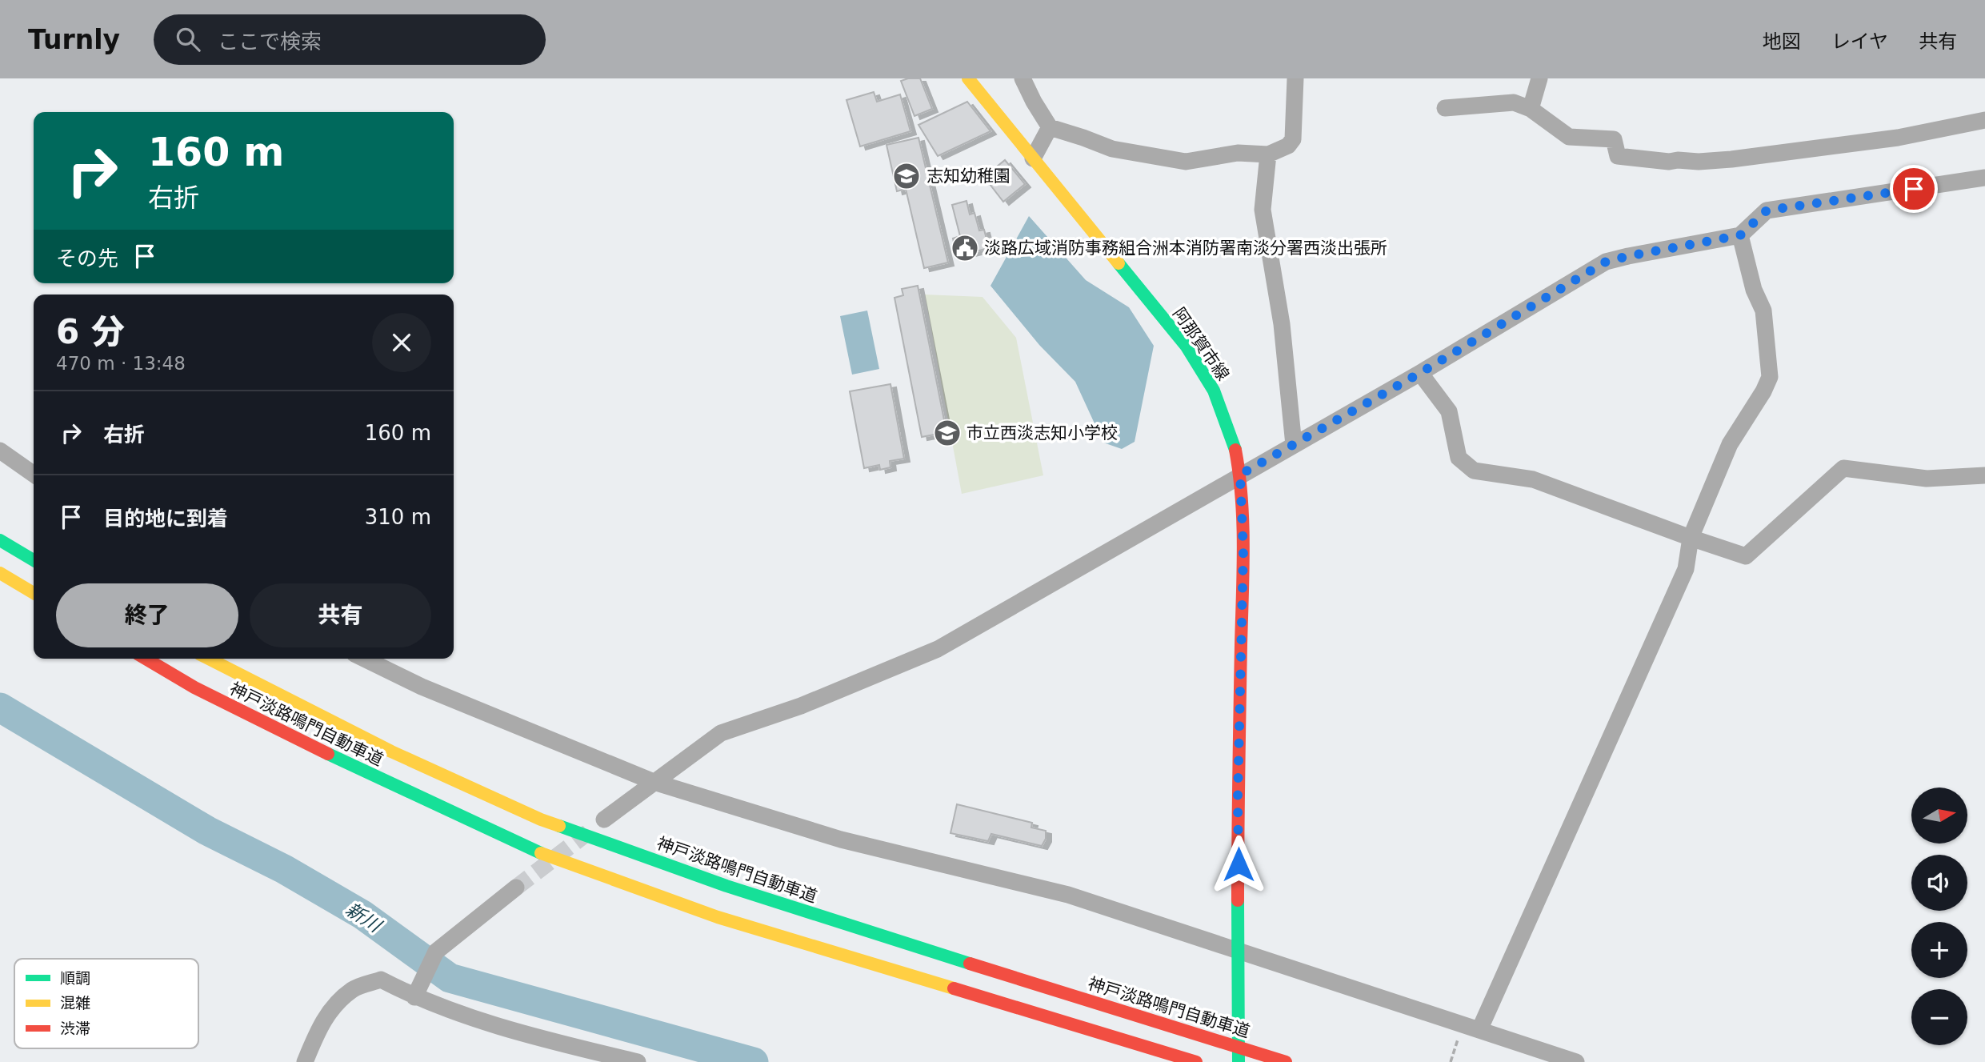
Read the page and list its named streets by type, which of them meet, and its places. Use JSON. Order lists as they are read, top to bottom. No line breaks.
{"streets":{"main road":["阿那賀市線","神戸淡路鳴門自動車道"]},"water":["新川"],"places":{"school or university":["志知幼稚園","市立西淡志知小学校"],"public building":["淡路広域消防事務組合洲本消防署南淡分署西淡出張所"]},"legend":["順調","混雑","渋滞"],"north":"right","page":{"header":"Turnly","search":"ここで検索","nav":["地図","レイヤ","共有"],"turn":["160 m","右折"],"then":"その先","heading":["6 分","470 m · 13:48"],"list":[{"name":"右折","value":"160 m"},{"name":"目的地に到着","value":"310 m"}],"buttons":["終了","共有"],"map_buttons":["+","−"]}}
